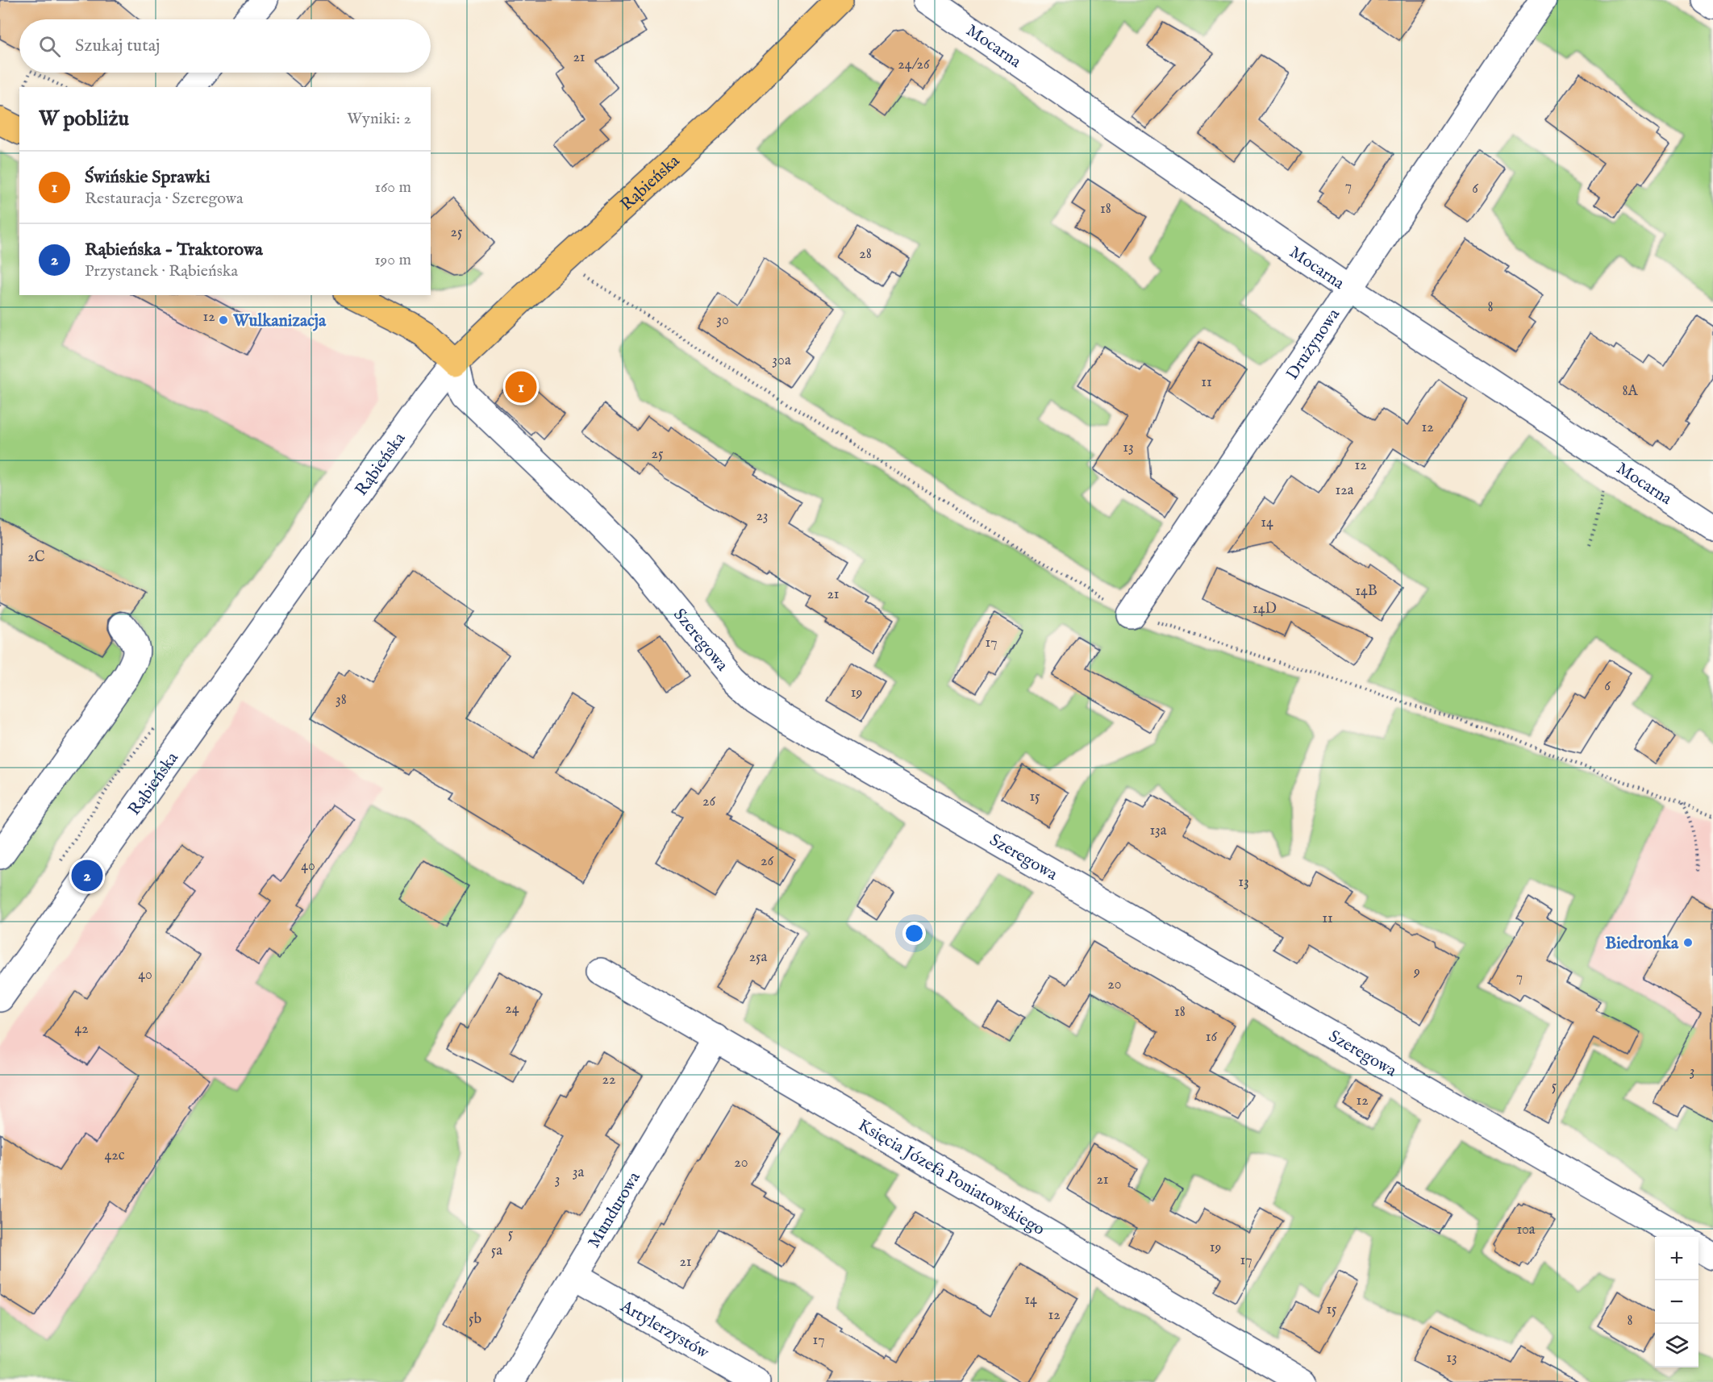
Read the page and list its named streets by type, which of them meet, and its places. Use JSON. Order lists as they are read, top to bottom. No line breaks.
{"streets":{"main road":["Rąbieńska"],"street":["Mocarna","Drużynowa","Szeregowa","Księcia Józefa Poniatowskiego","Mundurowa","Artylerzystów"]},"crossings":[["Mocarna","Drużynowa"],["Rąbieńska","Szeregowa"],["Księcia Józefa Poniatowskiego","Mundurowa"],["Mundurowa","Artylerzystów"]],"places":["Wulkanizacja","Biedronka"],"house_numbers":["21","24/26","7","6","18","25","28","8","12","30","30a","11","8A","12","13","25","12","12a","23","14","2C","14B","21","14D","17","6","19","38","15","26","13a","26","40","13","11","25a","9","40","7","20","24","18","42","16","3","22","5","12","42c","20","3a","3","21","10a","5","19","5a","17","21","14","15","12","5b","8","17","13"],"page":{"search":"Szukaj tutaj","heading":["W pobliżu","Wyniki: 2"],"list":[{"mark":"1","name":"Świńskie Sprawki","note":"Restauracja · Szeregowa","value":"160 m"},{"mark":"2","name":"Rąbieńska - Traktorowa","note":"Przystanek · Rąbieńska","value":"190 m"}],"pins":["1","2"],"map_buttons":["+","−"]}}
